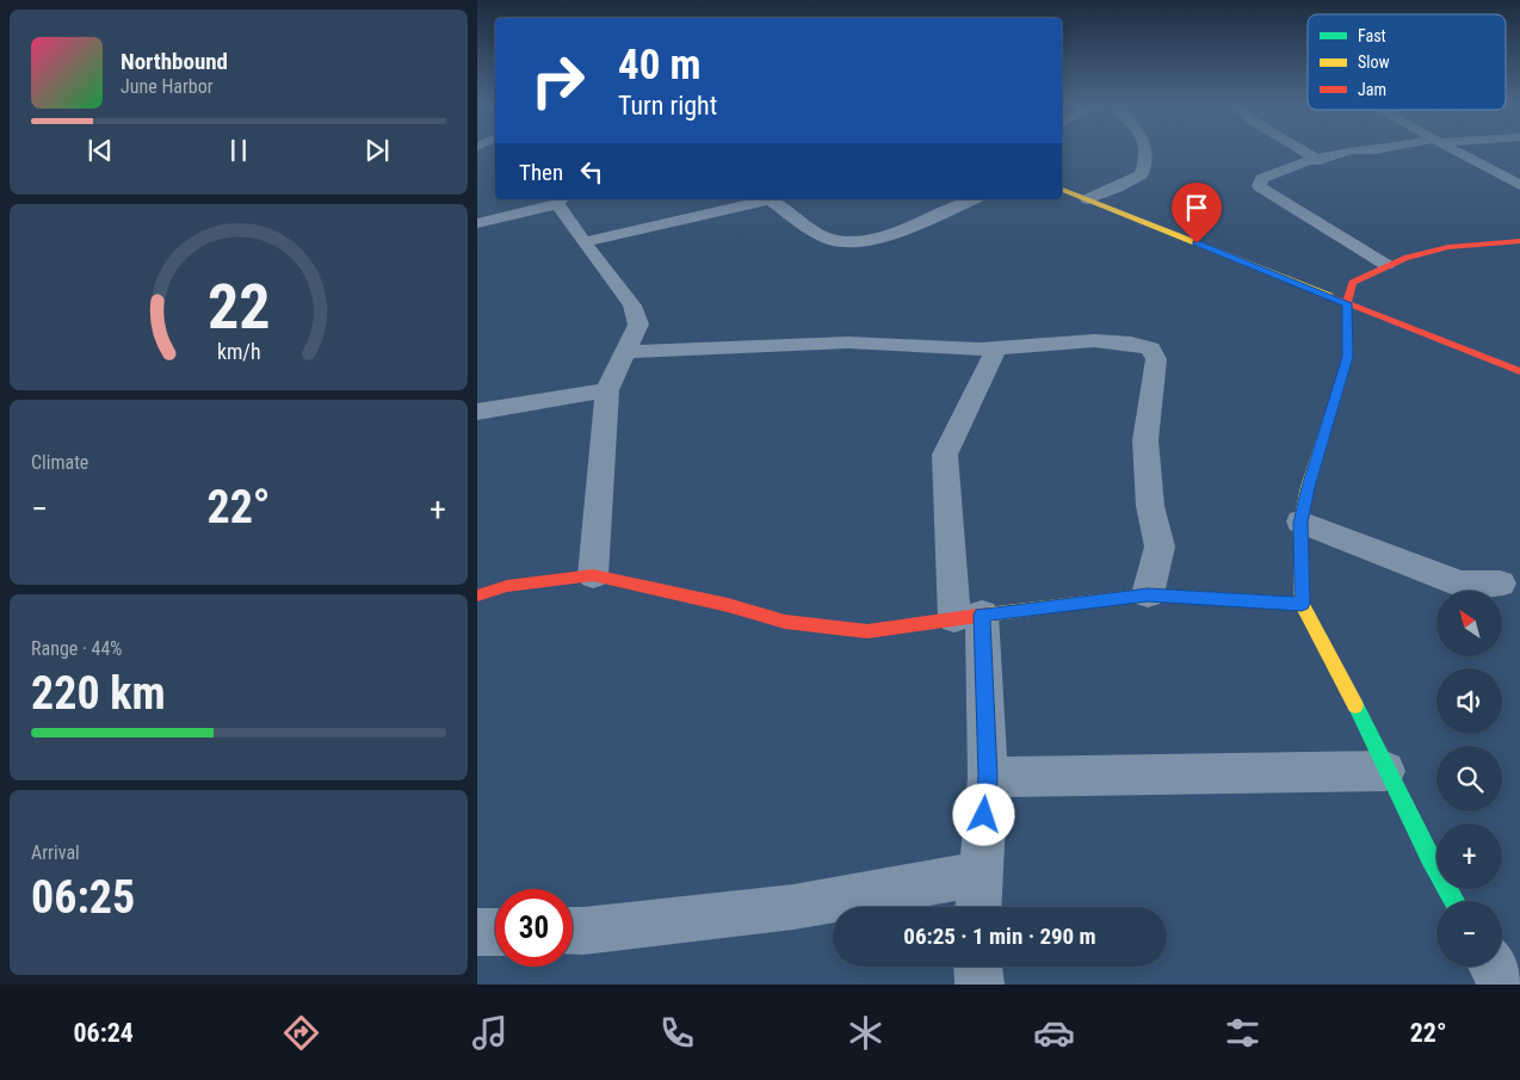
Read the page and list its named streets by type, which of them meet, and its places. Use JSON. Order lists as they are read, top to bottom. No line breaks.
{"legend":["Fast","Slow","Jam"],"north":"top left","page":{"turn":["40 m","Turn right"],"song":["Northbound","June Harbor"],"then":"Then","tile":["Climate",["Range · 44%","220 km"],["Arrival","06:25"]],"heat":["−","22°","+"],"map_buttons":["+","−"],"limit":"30","trip":"06:25 · 1 min · 290 m","tabs":["06:24","22°"],"gauge":["22","km/h"]}}
